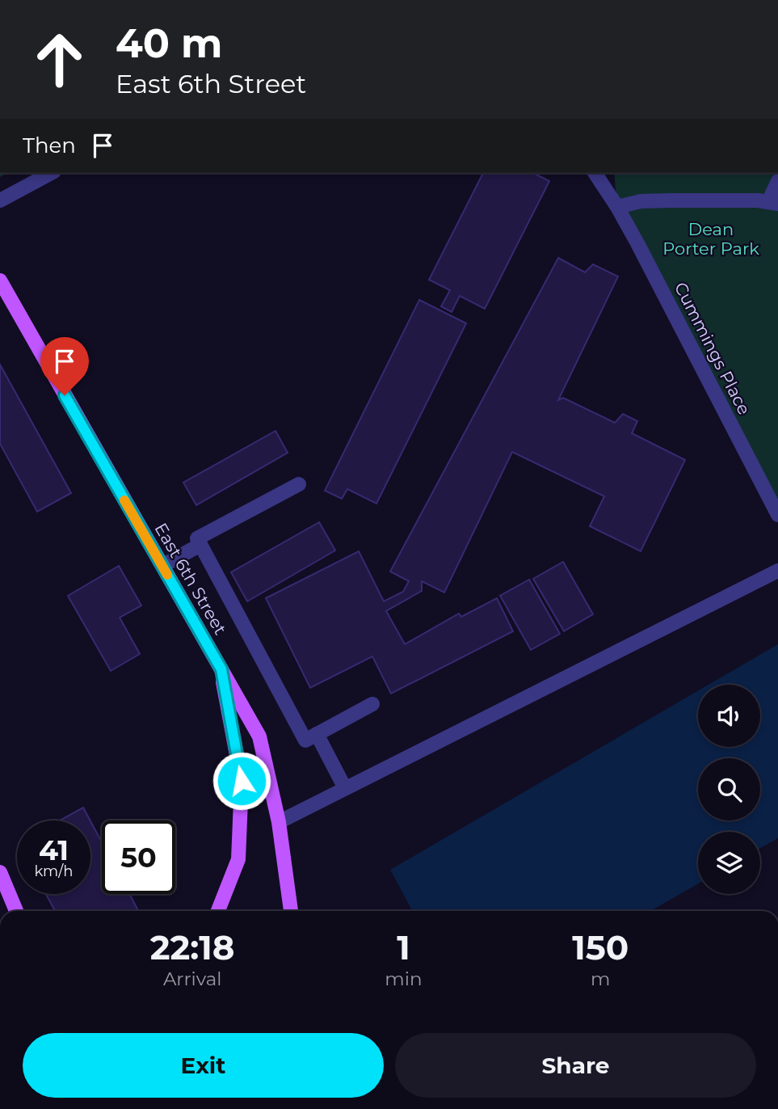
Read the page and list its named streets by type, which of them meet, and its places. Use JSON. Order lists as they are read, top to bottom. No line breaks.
{"streets":{"main road":["East 6th Street"],"street":["Cummings Place"]},"parks":["Dean Porter Park"],"page":{"turn":["40 m","East 6th Street"],"then":"Then","speed":"41 km/h","limit":"50","eta":["22:18","Arrival","1","min","150","m"],"buttons":["Exit","Share"]}}
